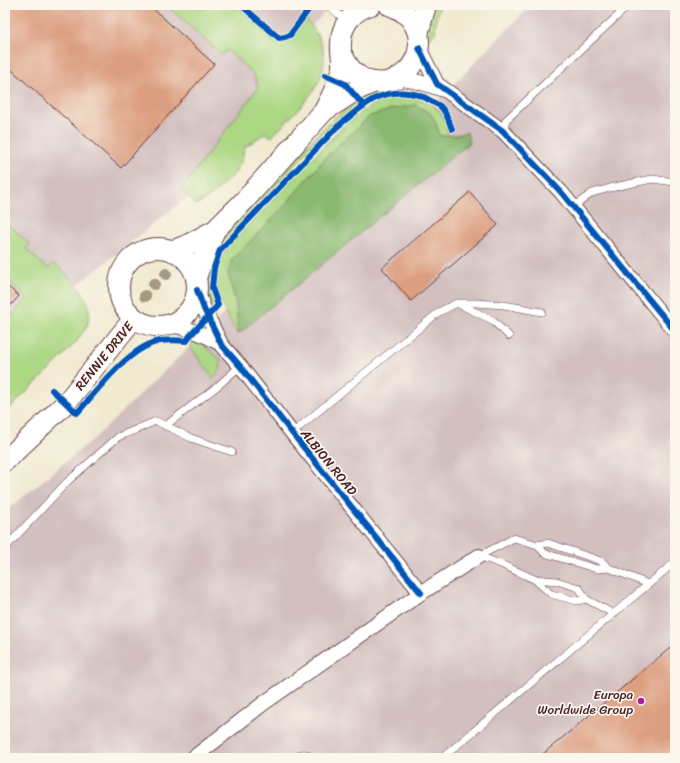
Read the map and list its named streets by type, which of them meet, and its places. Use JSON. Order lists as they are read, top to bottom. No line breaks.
{"streets":{"street":["RENNIE DRIVE","ALBION ROAD"]},"crossings":[["RENNIE DRIVE","ALBION ROAD"]],"places":["Europa Worldwide Group"]}
